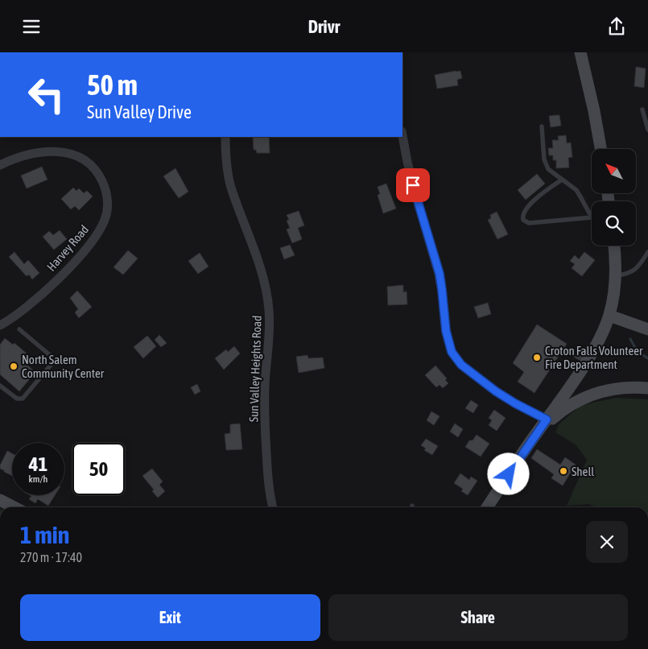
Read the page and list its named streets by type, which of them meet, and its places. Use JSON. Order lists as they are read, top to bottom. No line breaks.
{"streets":{"street":["Harvey Road","Sun Valley Heights Road"]},"places":["Croton Falls Volunteer Fire Department","North Salem Community Center","Shell"],"north":"top left","page":{"header":"Drivr","turn":["50 m","Sun Valley Drive"],"speed":"41 km/h","limit":"50","heading":["1 min","270 m · 17:40"],"buttons":["Exit","Share"]}}
